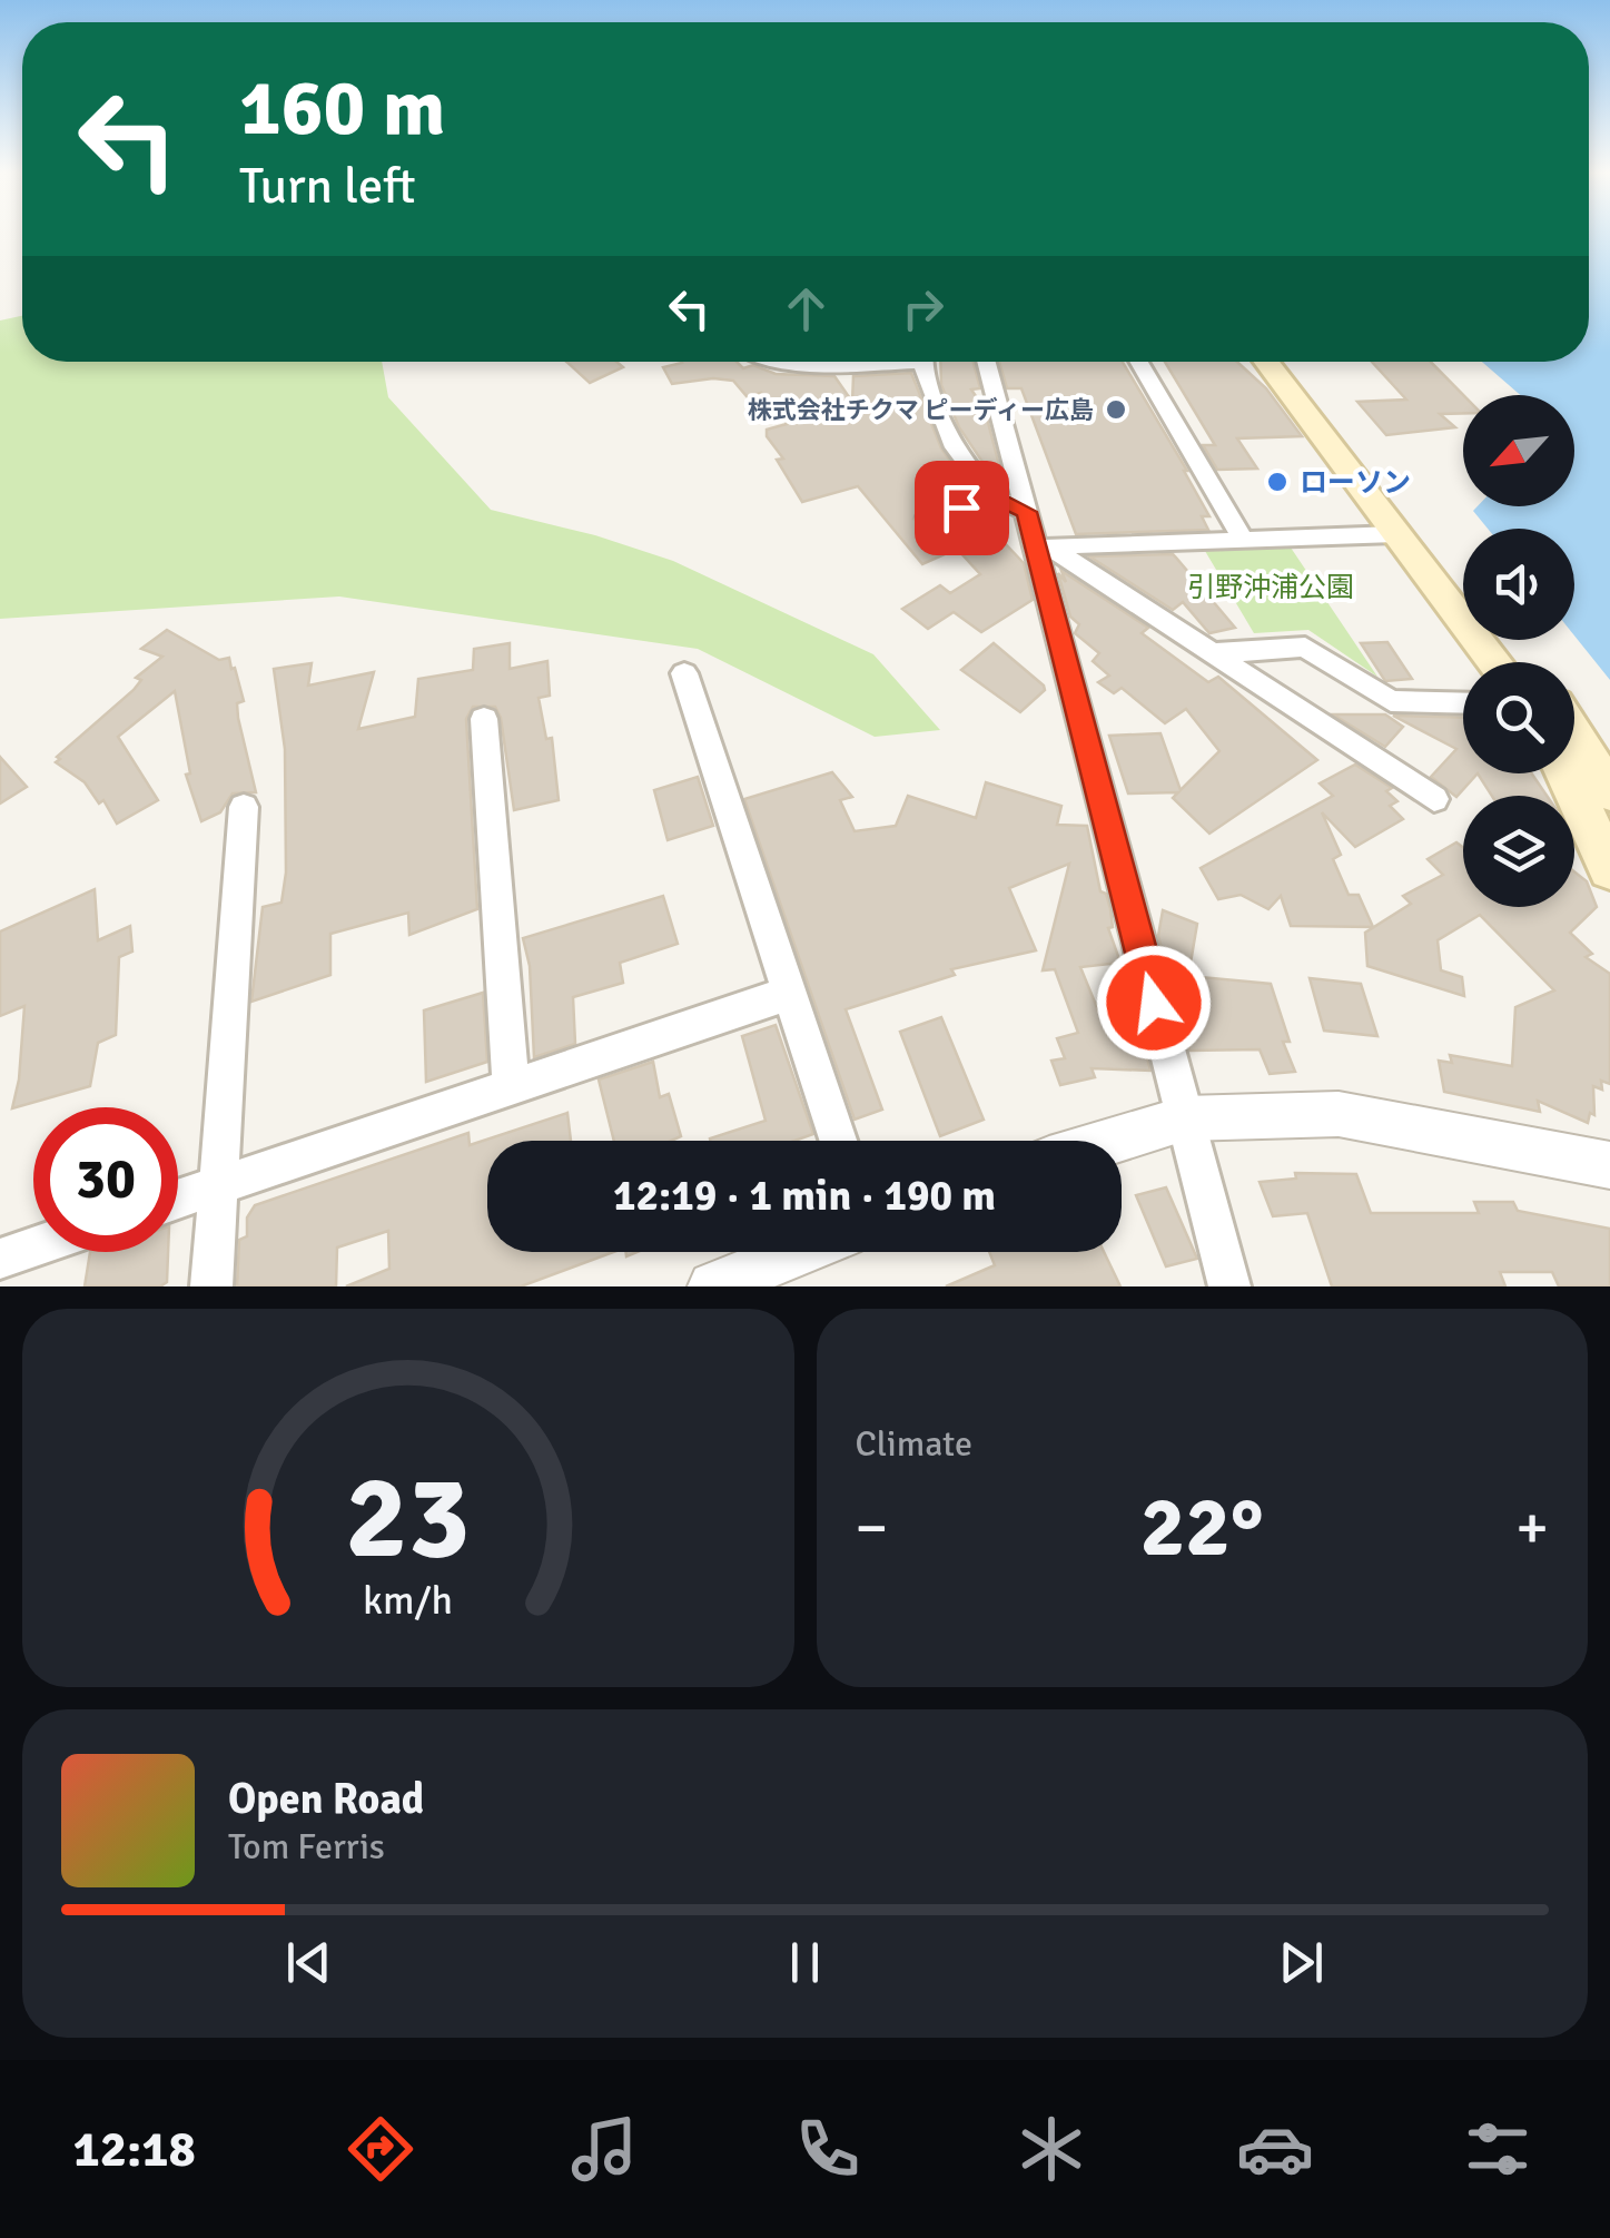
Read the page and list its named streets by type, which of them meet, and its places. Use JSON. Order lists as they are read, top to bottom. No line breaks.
{"parks":["引野沖浦公園"],"places":["株式会社チクマ ピーディー広島","ローソン"],"north":"bottom left","page":{"turn":["160 m","Turn left"],"limit":"30","trip":"12:19 · 1 min · 190 m","tile":"Climate","heat":["−","22°","+"],"song":["Open Road","Tom Ferris"],"tabs":"12:18","gauge":["23","km/h"]}}
